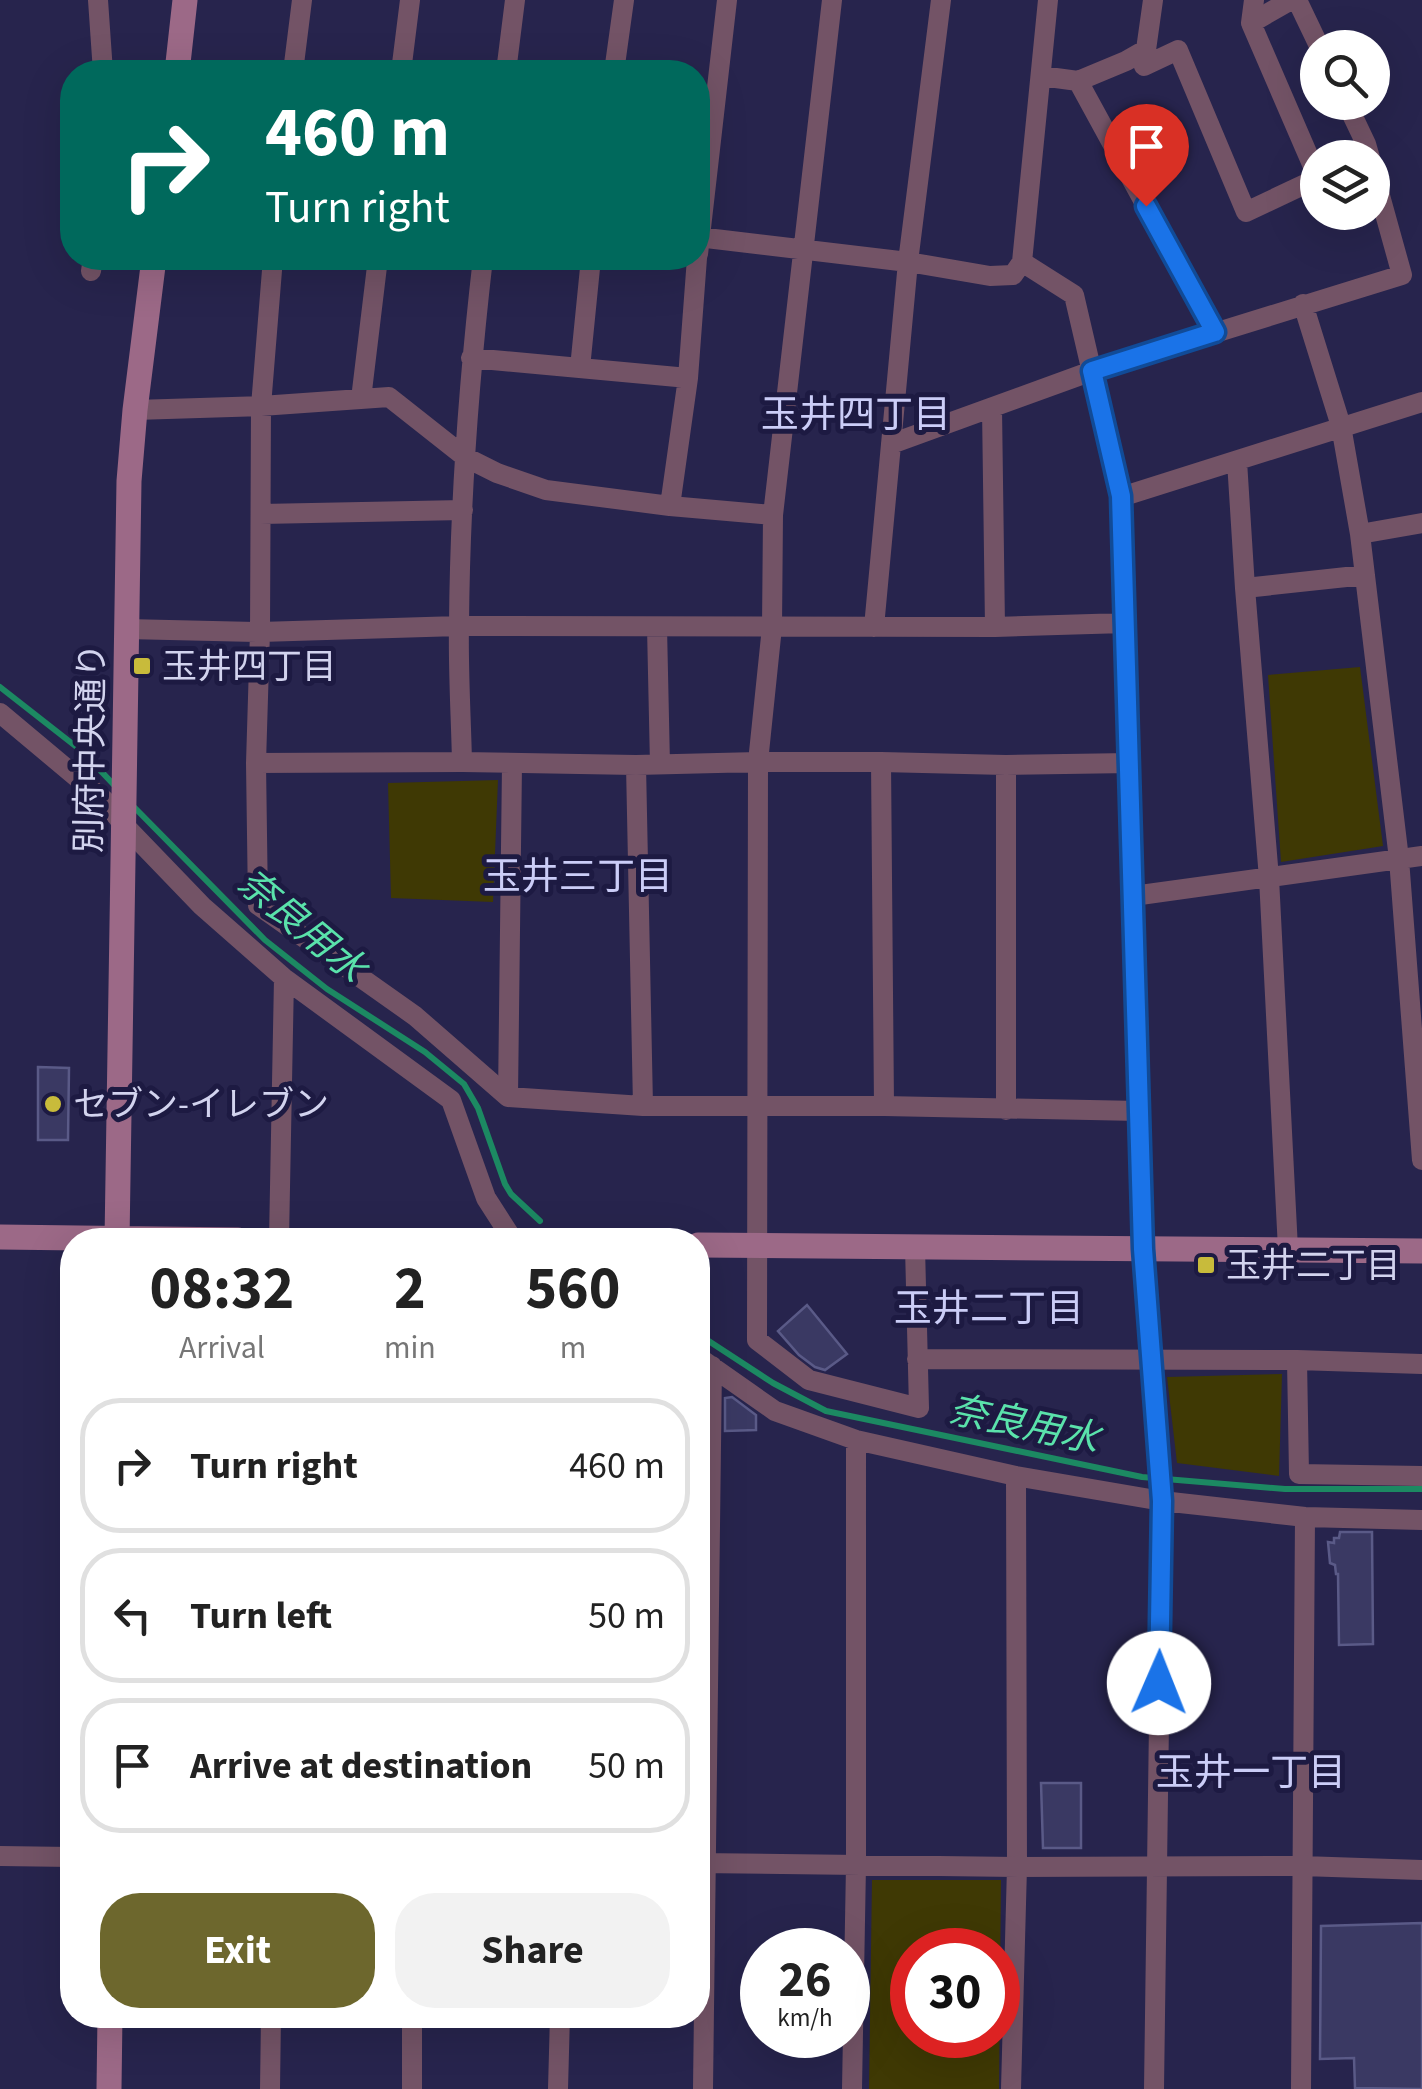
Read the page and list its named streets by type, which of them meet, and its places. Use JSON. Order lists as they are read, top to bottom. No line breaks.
{"streets":{"street":["別府中央通り"]},"districts":["玉井四丁目","玉井三丁目","玉井二丁目","玉井一丁目"],"water":["奈良用水"],"places":{"transit":["玉井四丁目","玉井二丁目"],"other":["セブン-イレブン"]},"page":{"turn":["460 m","Turn right"],"eta":["08:32","Arrival","2","min","560","m"],"list":[{"name":"Turn right","value":"460 m"},{"name":"Turn left","value":"50 m"},{"name":"Arrive at destination","value":"50 m"}],"buttons":["Exit","Share"],"speed":"26 km/h","limit":"30"}}
